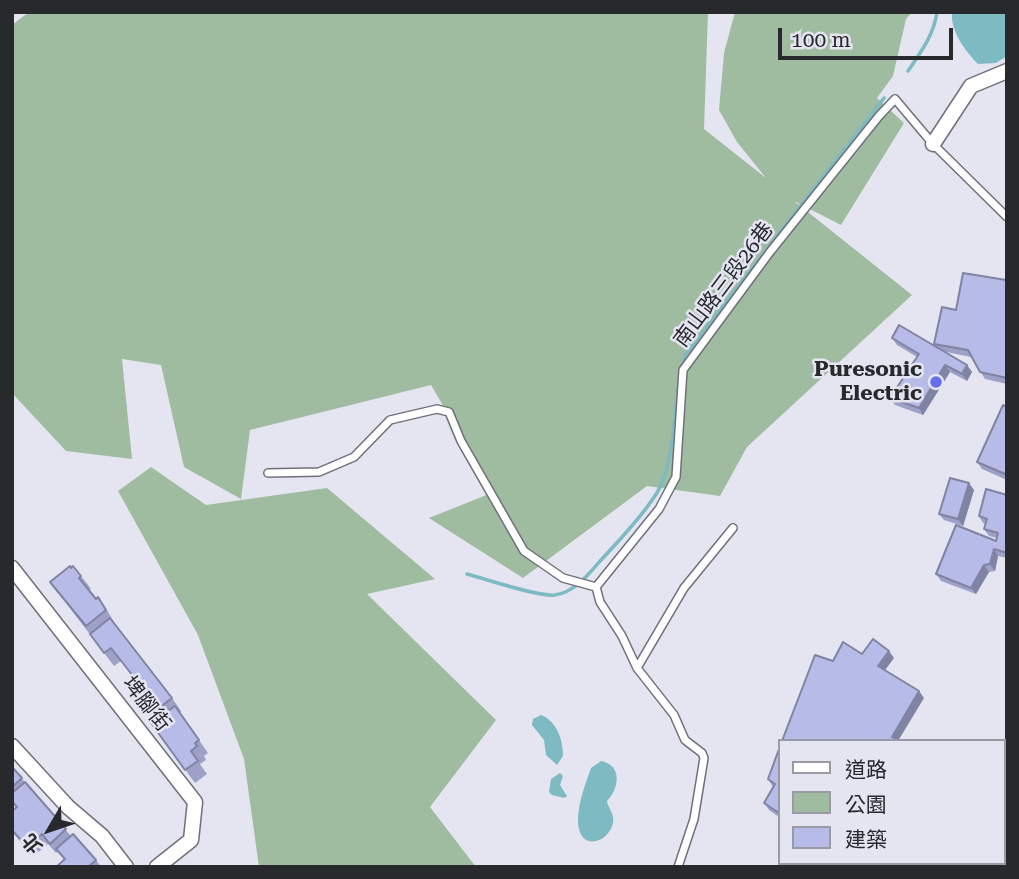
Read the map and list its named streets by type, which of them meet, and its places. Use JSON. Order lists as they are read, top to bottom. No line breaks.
{"streets":{"street":["埤腳街"],"lane":["南山路三段26巷"]},"places":["Puresonic Electric"],"legend":["道路","公園","建築"],"scale_bar":"100 m","north":"bottom left"}
